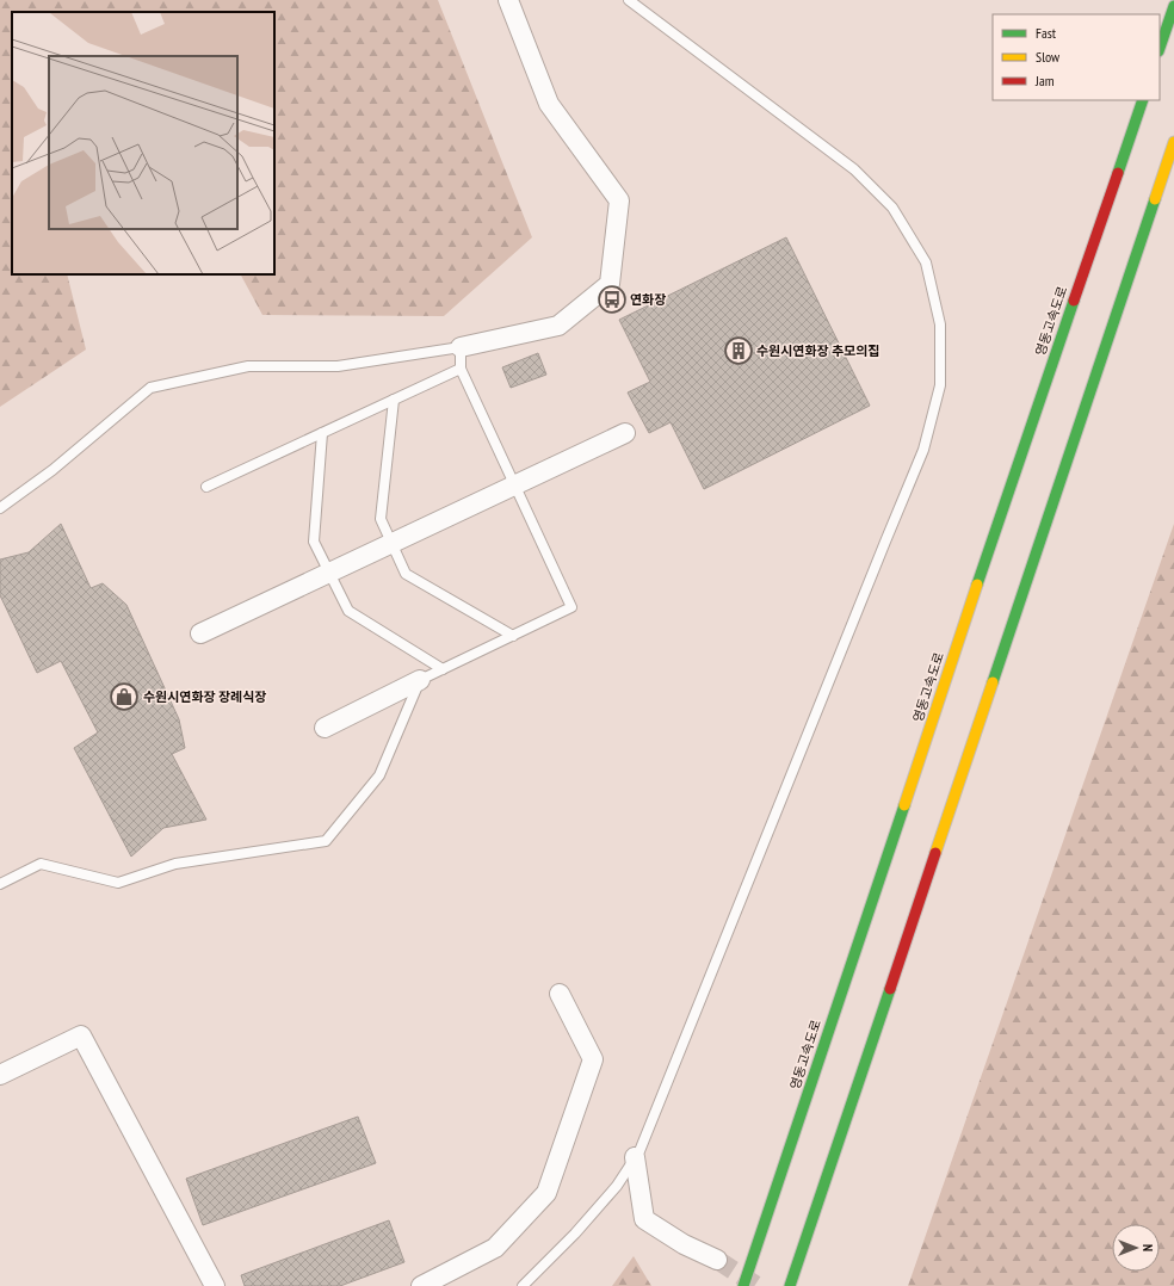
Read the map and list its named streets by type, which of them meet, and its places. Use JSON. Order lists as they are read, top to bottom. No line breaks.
{"streets":{"highway":["영동고속도로"]},"places":{"bus stop":["연화장"],"building":["수원시연화장 추모의집"],"shop":["수원시연화장 장례식장"]},"legend":["Fast","Slow","Jam"],"north":"right"}
